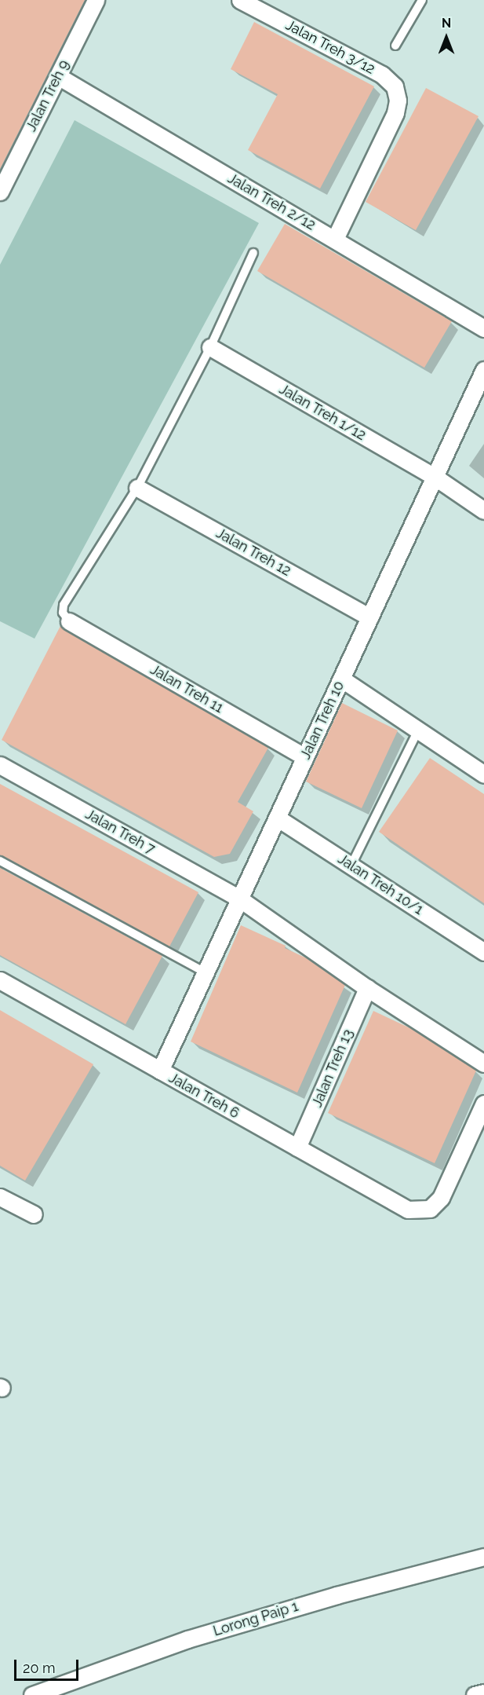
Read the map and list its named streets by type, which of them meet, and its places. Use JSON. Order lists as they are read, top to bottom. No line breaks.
{"streets":{"street":["Jalan Treh 3/12","Jalan Treh 9","Jalan Treh 2/12","Jalan Treh 1/12","Jalan Treh 12","Jalan Treh 11","Jalan Treh 10","Jalan Treh 7","Jalan Treh 10/1","Jalan Treh 13","Jalan Treh 6","Lorong Paip 1"]},"crossings":[["Jalan Treh 3/12","Jalan Treh 2/12"],["Jalan Treh 9","Jalan Treh 2/12"],["Jalan Treh 1/12","Jalan Treh 10"],["Jalan Treh 12","Jalan Treh 10"],["Jalan Treh 11","Jalan Treh 10"],["Jalan Treh 10","Jalan Treh 7"],["Jalan Treh 10","Jalan Treh 10/1"],["Jalan Treh 10","Jalan Treh 6"],["Jalan Treh 7","Jalan Treh 13"],["Jalan Treh 13","Jalan Treh 6"]],"scale_bar":"20 m","north":"top"}
